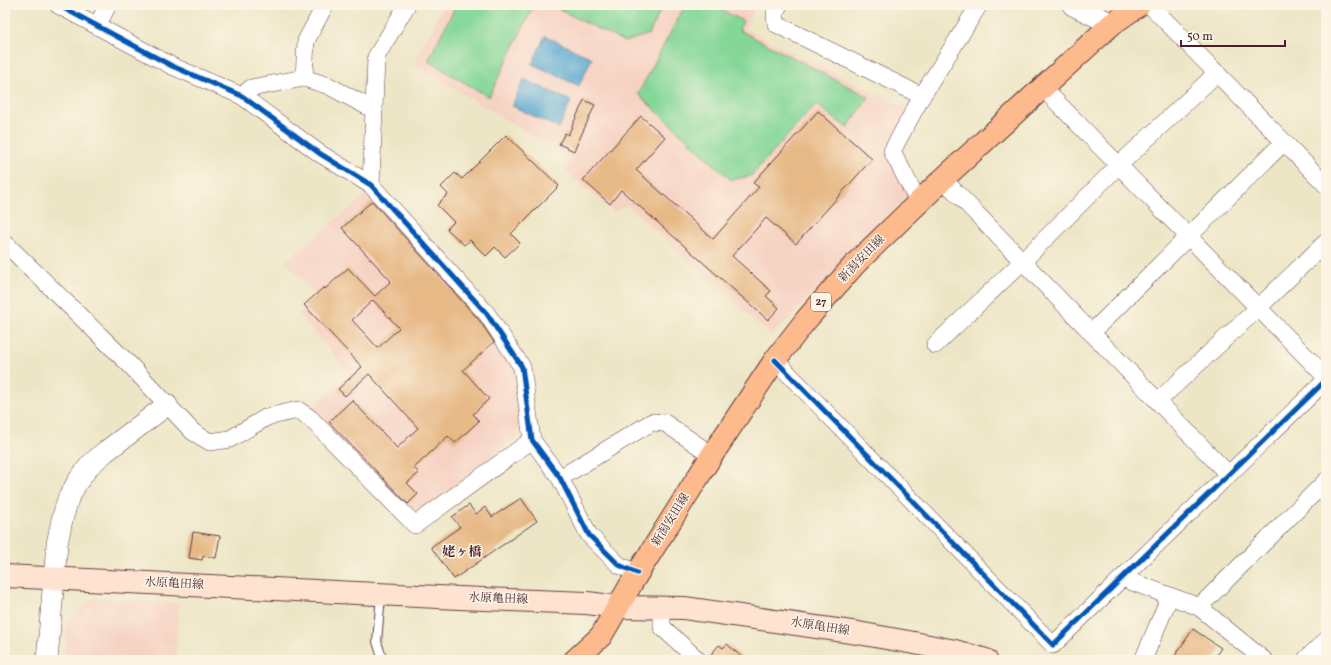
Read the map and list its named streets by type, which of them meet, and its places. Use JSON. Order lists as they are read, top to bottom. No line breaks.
{"streets":{"main road":["新潟安田線","27","水原亀田線"]},"crossings":[["新潟安田線","水原亀田線"]],"districts":["姥ヶ橋"],"scale_bar":"50 m"}
